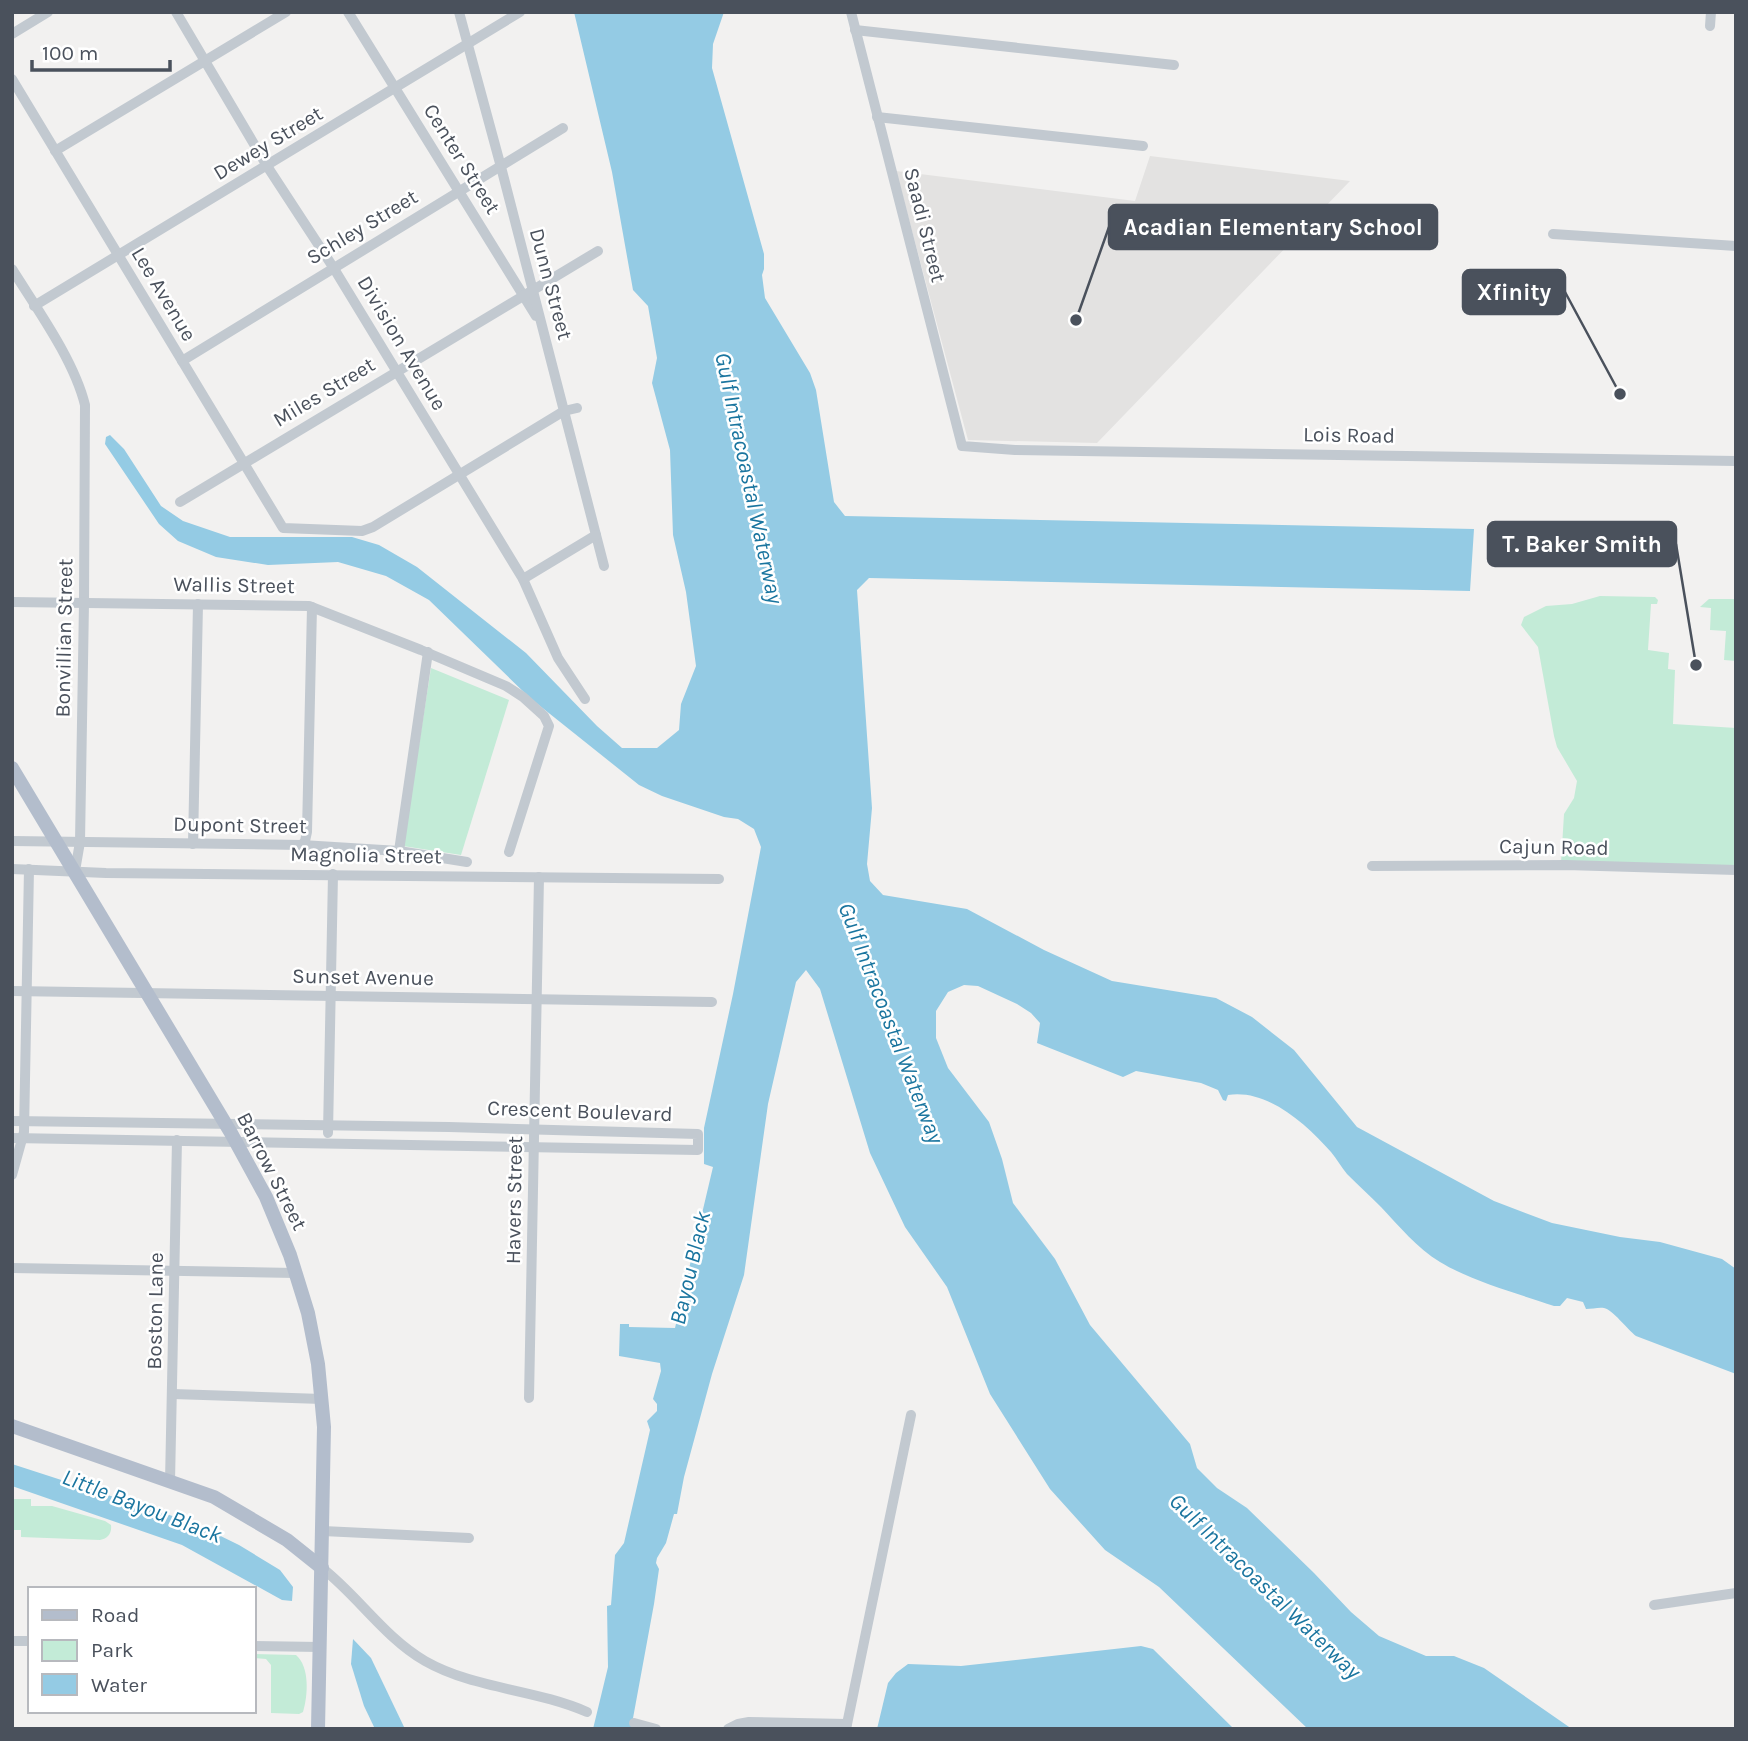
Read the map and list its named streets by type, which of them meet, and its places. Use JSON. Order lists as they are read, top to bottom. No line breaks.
{"streets":{"main road":["Barrow Street"],"street":["Dewey Street","Center Street","Saadi Street","Schley Street","Dunn Street","Lee Avenue","Division Avenue","Miles Street","Lois Road","Wallis Street","Bonvillian Street","Dupont Street","Cajun Road","Magnolia Street","Sunset Avenue","Crescent Boulevard","Havers Street","Boston Lane"]},"crossings":[["Dewey Street","Center Street"],["Dewey Street","Dunn Street"],["Dewey Street","Lee Avenue"],["Dewey Street","Division Avenue"],["Dewey Street","Bonvillian Street"],["Center Street","Schley Street"],["Center Street","Dunn Street"],["Center Street","Miles Street"],["Saadi Street","Lois Road"],["Schley Street","Dunn Street"],["Schley Street","Lee Avenue"],["Schley Street","Division Avenue"],["Dunn Street","Miles Street"],["Lee Avenue","Division Avenue"],["Lee Avenue","Miles Street"],["Division Avenue","Miles Street"],["Wallis Street","Bonvillian Street"],["Bonvillian Street","Dupont Street"],["Bonvillian Street","Magnolia Street"],["Bonvillian Street","Barrow Street"],["Dupont Street","Barrow Street"],["Magnolia Street","Barrow Street"],["Magnolia Street","Havers Street"],["Sunset Avenue","Barrow Street"],["Sunset Avenue","Havers Street"],["Crescent Boulevard","Barrow Street"],["Crescent Boulevard","Havers Street"],["Crescent Boulevard","Boston Lane"]],"water":["Gulf Intracoastal Waterway","Bayou Black","Little Bayou Black"],"places":["Acadian Elementary School","Xfinity","T. Baker Smith"],"legend":["Road","Park","Water"],"scale_bar":"100 m"}
